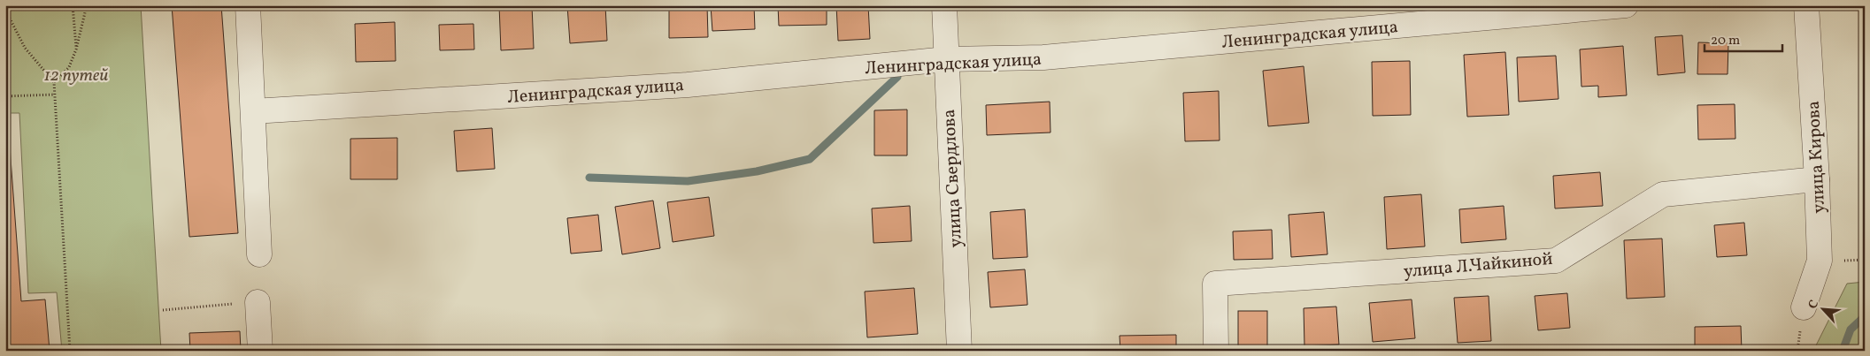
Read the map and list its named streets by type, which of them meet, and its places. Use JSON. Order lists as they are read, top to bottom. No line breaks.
{"streets":{"street":["Ленинградская улица","улица Кирова","улица Свердлова","улица Л.Чайкиной"]},"crossings":[["Ленинградская улица","улица Свердлова"],["улица Кирова","улица Л.Чайкиной"]],"parks":["12 путей"],"scale_bar":"20 m","north":"top left"}
